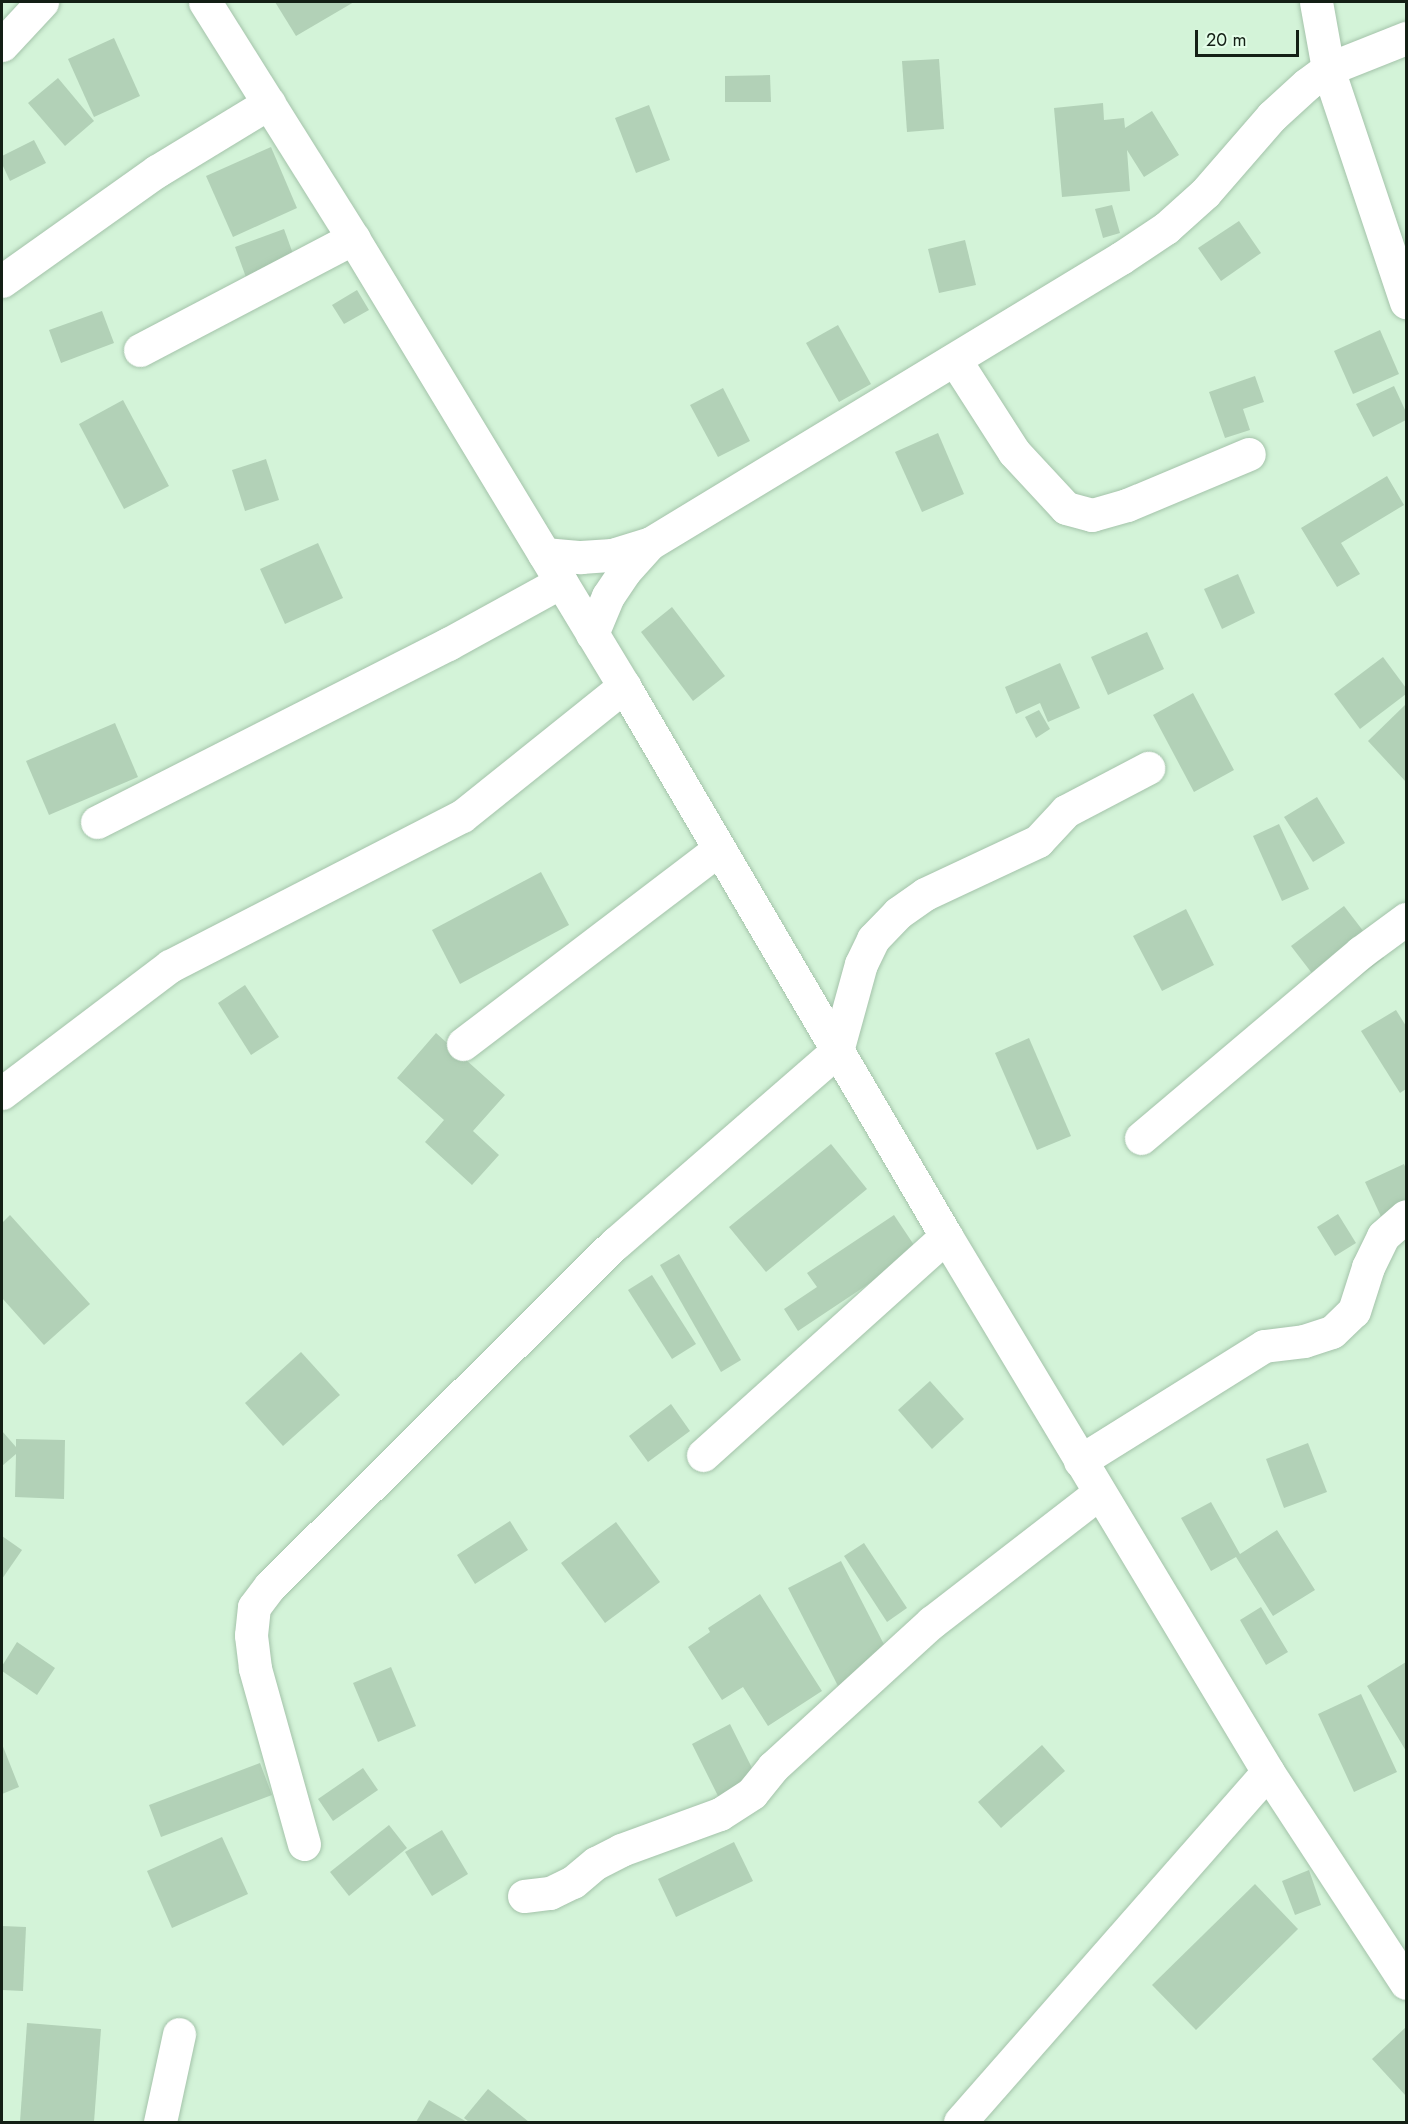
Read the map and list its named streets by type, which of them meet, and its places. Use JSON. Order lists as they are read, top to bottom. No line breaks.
{"scale_bar":"20 m"}
